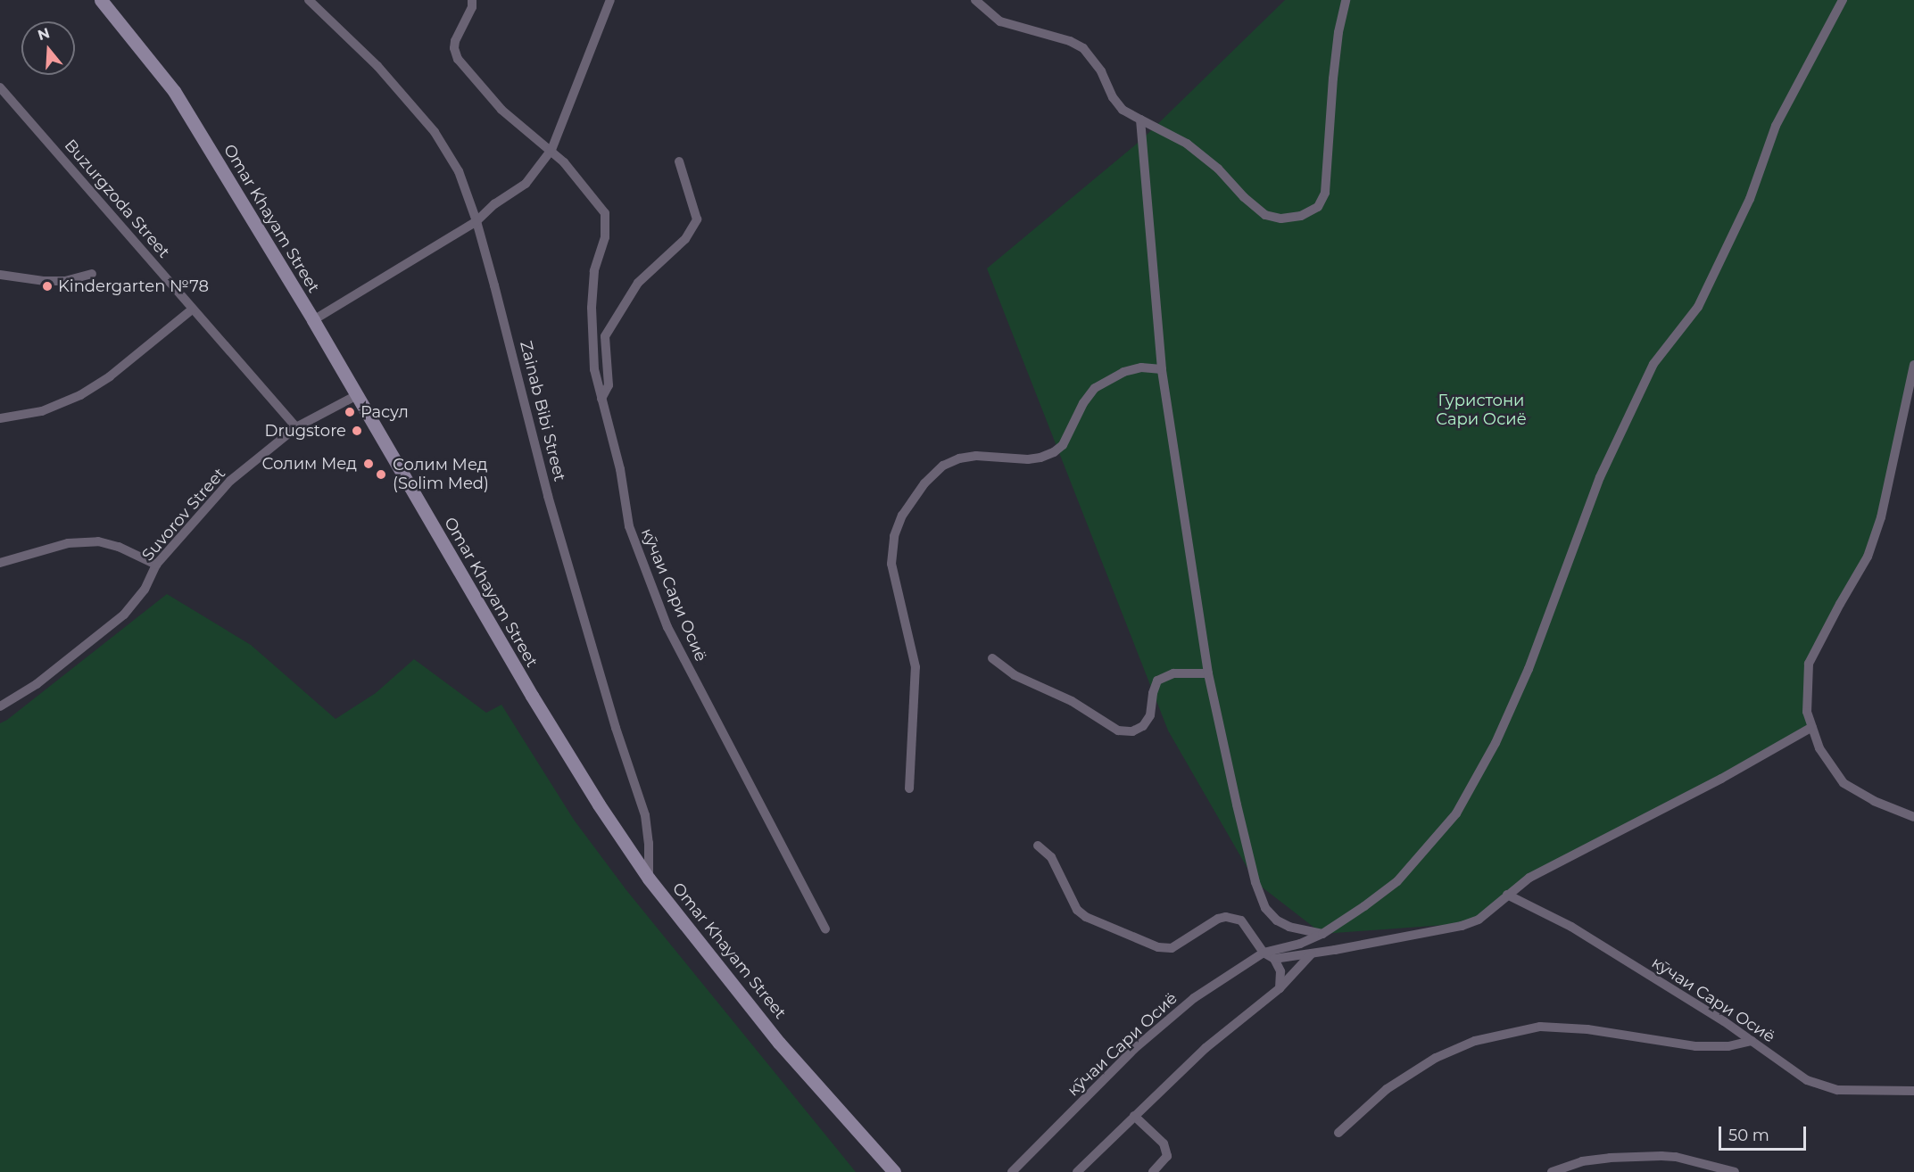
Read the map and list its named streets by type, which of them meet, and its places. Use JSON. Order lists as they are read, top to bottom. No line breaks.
{"streets":{"main road":["Omar Khayam Street"],"street":["Buzurgzoda Street","Zainab Bibi Street","Suvorov Street","кӯчаи Сари Осиё"]},"crossings":[["Buzurgzoda Street","Suvorov Street"],["Omar Khayam Street","Zainab Bibi Street"],["Omar Khayam Street","Suvorov Street"]],"parks":["Гуристони Сари Осиё"],"places":["Kindergarten №78","Расул","Drugstore","Солим Мед","Солим Мед (Solim Med)"],"scale_bar":"50 m","north":"top"}
